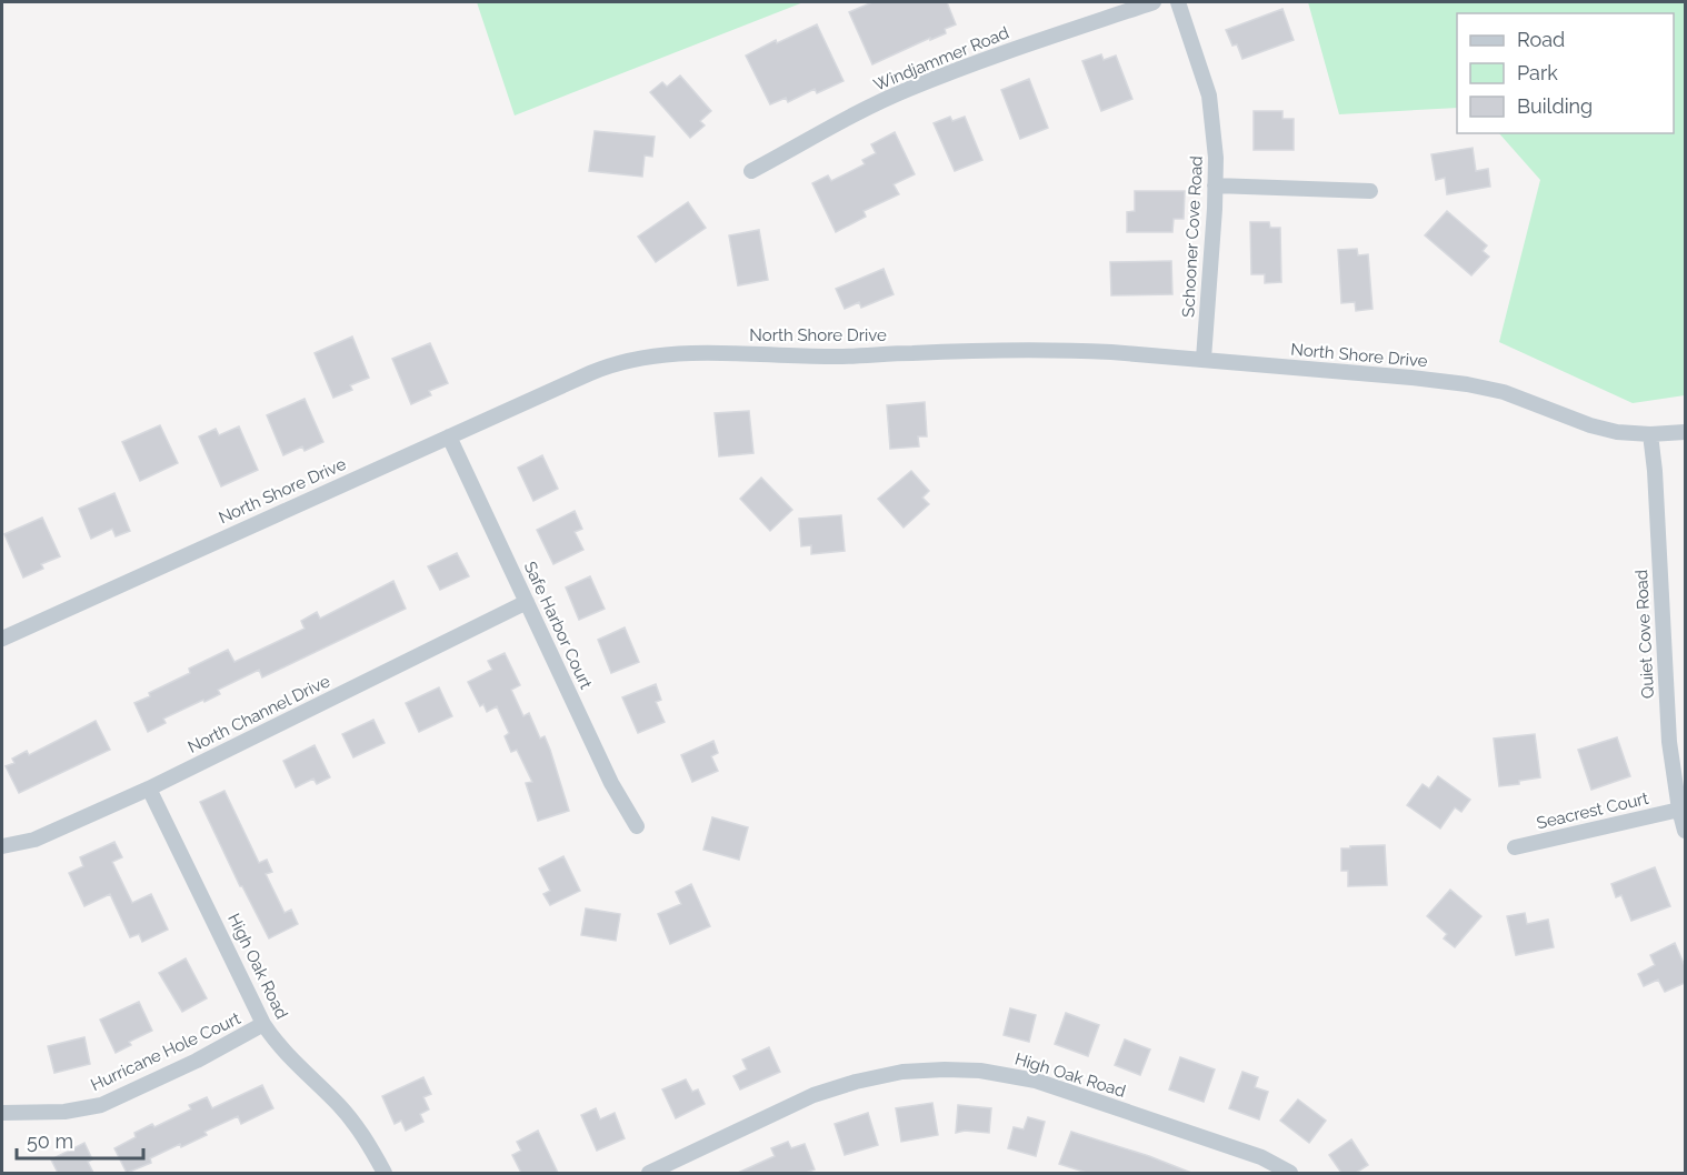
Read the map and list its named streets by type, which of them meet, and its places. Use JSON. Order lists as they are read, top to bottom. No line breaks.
{"streets":{"street":["Windjammer Road","Schooner Cove Road","North Shore Drive","Safe Harbor Court","Quiet Cove Road","North Channel Drive","Seacrest Court","High Oak Road","Hurricane Hole Court"]},"crossings":[["Schooner Cove Road","North Shore Drive"],["North Shore Drive","Safe Harbor Court"],["North Shore Drive","Quiet Cove Road"],["Safe Harbor Court","North Channel Drive"],["Quiet Cove Road","Seacrest Court"],["North Channel Drive","High Oak Road"],["High Oak Road","Hurricane Hole Court"]],"legend":["Road","Park","Building"],"scale_bar":"50 m"}
